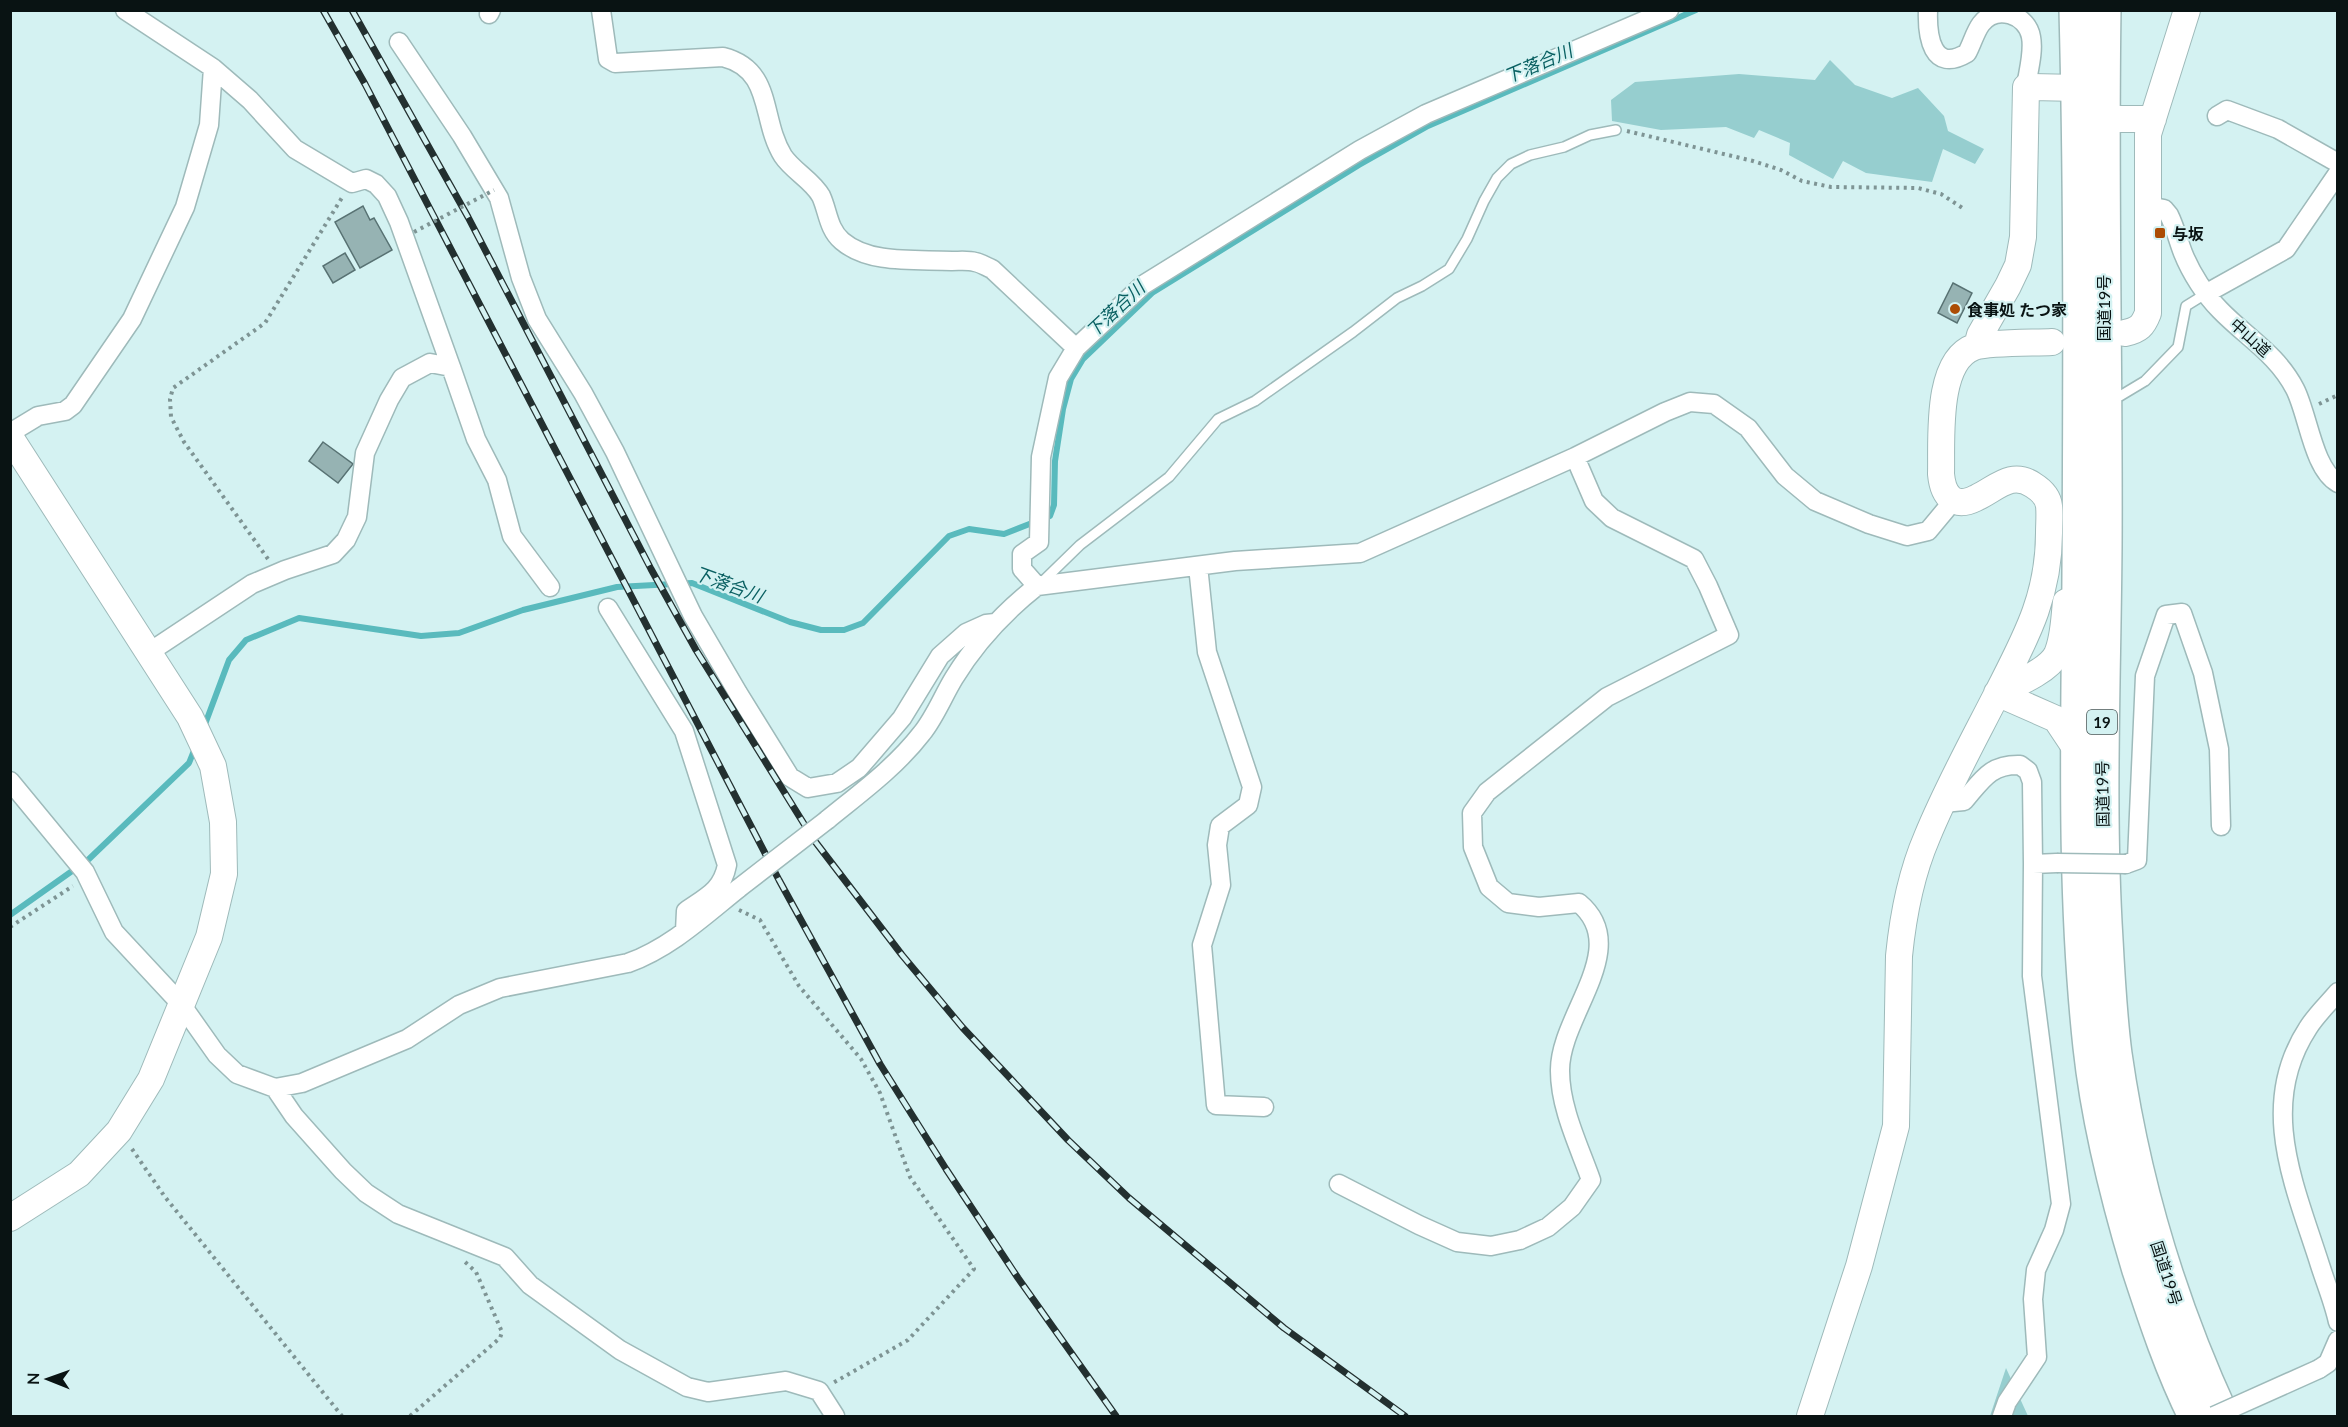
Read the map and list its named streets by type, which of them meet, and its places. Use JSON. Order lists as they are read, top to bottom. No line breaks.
{"streets":{"highway":["国道19号","19"],"street":["中山道"]},"water":["下落合川"],"places":{"transit":["与坂"],"other":["食事処 たつ家"]},"north":"left"}
